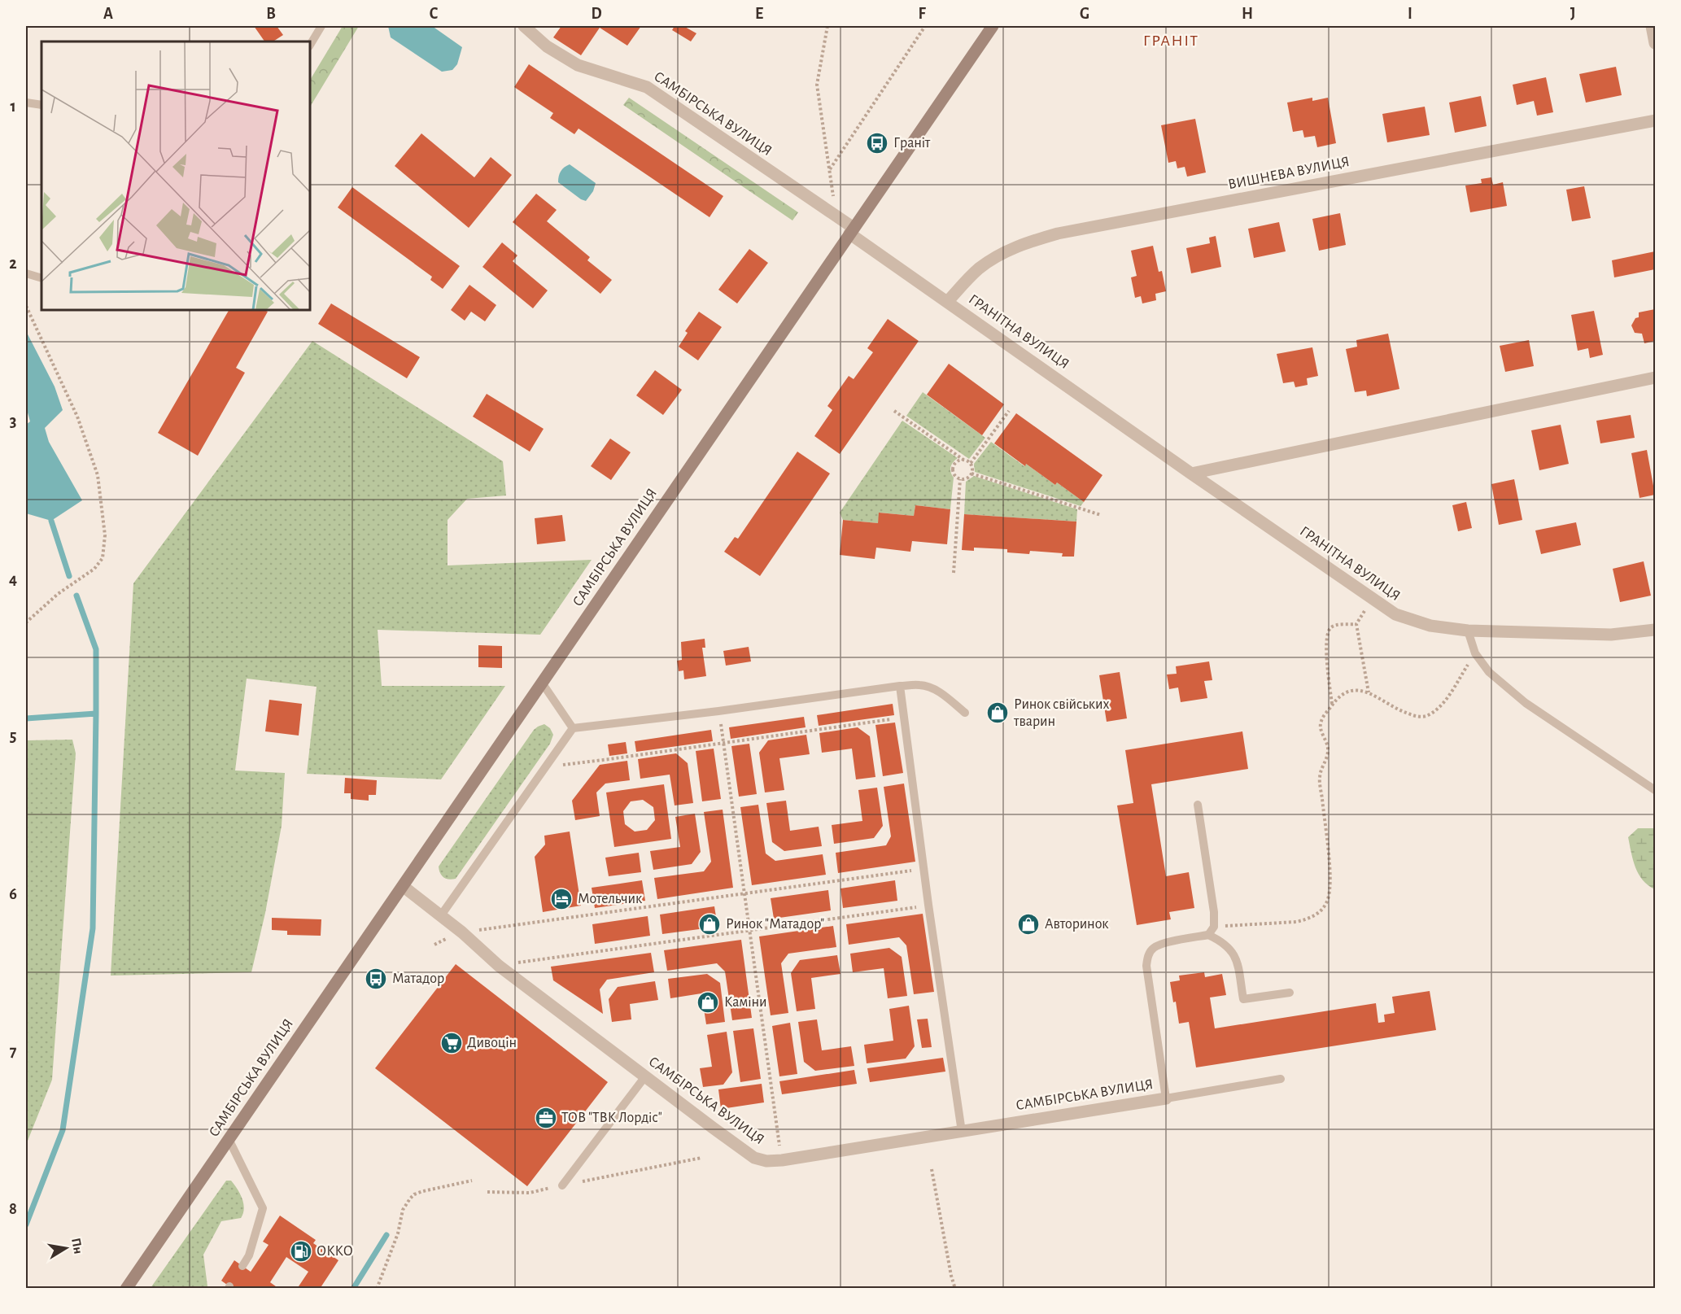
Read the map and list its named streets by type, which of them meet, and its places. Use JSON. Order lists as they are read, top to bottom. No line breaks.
{"streets":{"main road":["САМБІРСЬКА ВУЛИЦЯ"],"street":["ВИШНЕВА ВУЛИЦЯ","ГРАНІТНА ВУЛИЦЯ"]},"crossings":[["САМБІРСЬКА ВУЛИЦЯ","ГРАНІТНА ВУЛИЦЯ"],["ВИШНЕВА ВУЛИЦЯ","ГРАНІТНА ВУЛИЦЯ"]],"districts":["ГРАНІТ"],"places":{"bus stop":["Граніт","Матадор"],"shop":["Ринок свійських тварин","Ринок \"Матадор\"","Авторинок","Каміни"],"hotel":["Мотельчик"],"supermarket":["Дивоцін"],"office":["ТОВ \"ТВК Лордіс\""],"fuel station":["ОККО"]},"north":"right","grid":{"columns":["A","B","C","D","E","F","G","H","I","J"],"rows":["1","2","3","4","5","6","7","8"]}}
